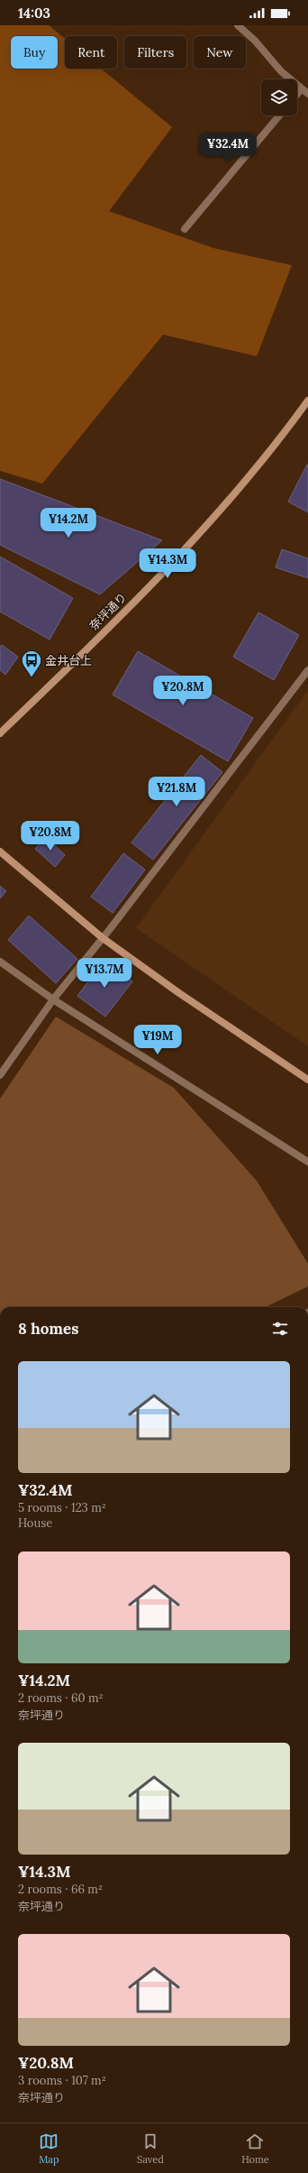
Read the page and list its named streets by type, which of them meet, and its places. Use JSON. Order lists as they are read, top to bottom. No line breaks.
{"streets":{"street":["奈坪通り"]},"places":{"bus stop":["金井台上"]},"page":{"status":"14:03","chip":["Buy","Rent","Filters","New"],"price":["¥32.4M","¥14.2M","¥14.3M","¥20.8M","¥21.8M","¥20.8M","¥13.7M","¥19M"],"heading":"8 homes","list":[{"name":"¥32.4M","note":"5 rooms · 123 m² · House"},{"name":"¥14.2M","note":"2 rooms · 60 m² · 奈坪通り"},{"name":"¥14.3M","note":"2 rooms · 66 m² · 奈坪通り"},{"name":"¥20.8M","note":"3 rooms · 107 m² · 奈坪通り"}],"tabs":["Map","Saved","Home"]}}
